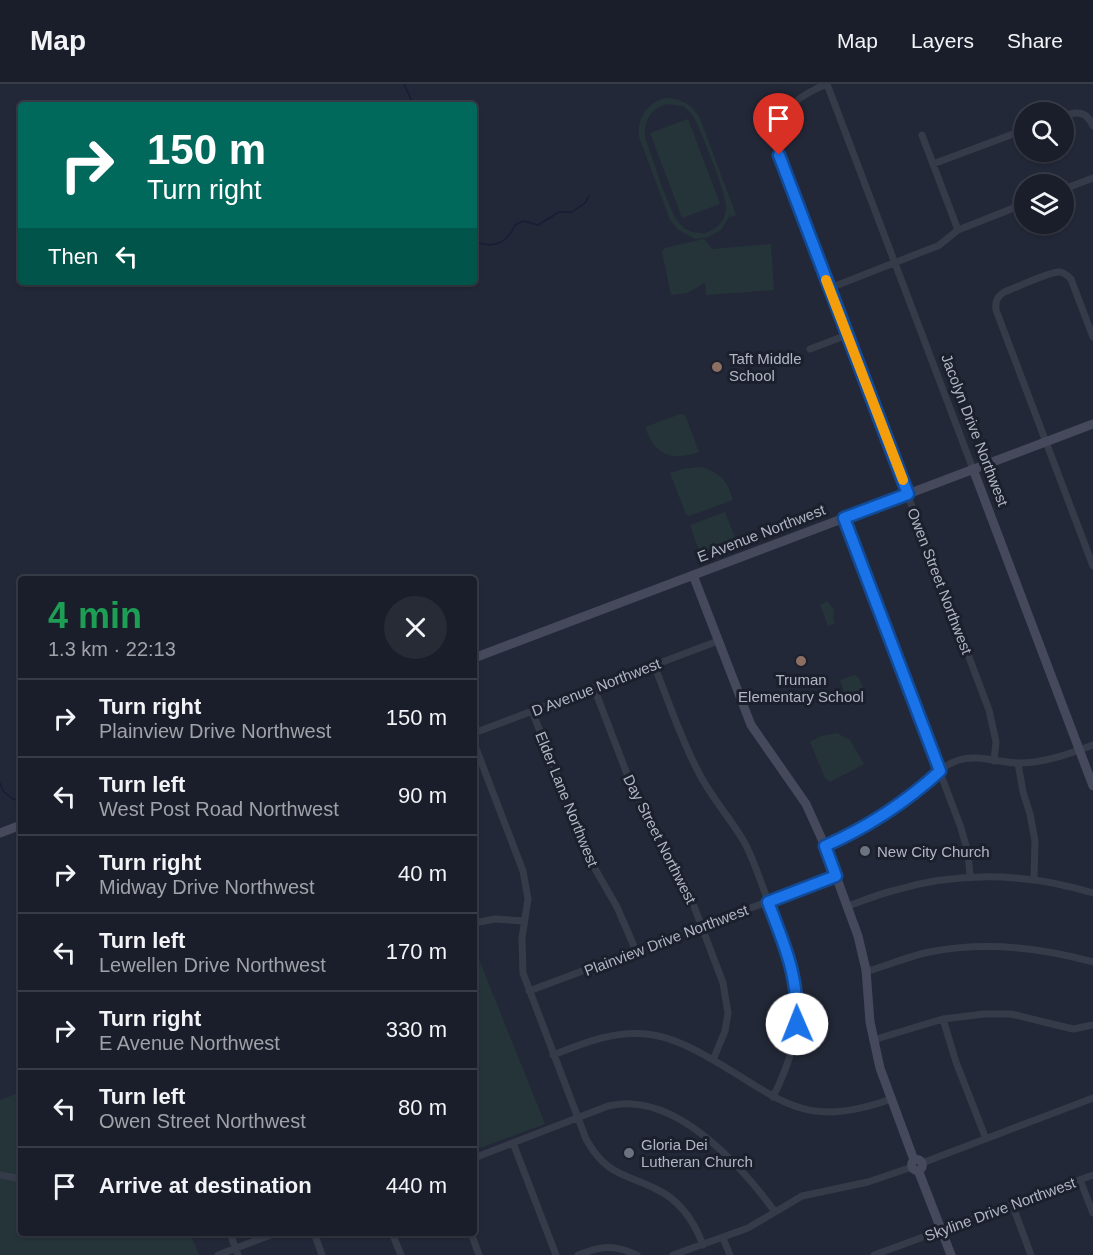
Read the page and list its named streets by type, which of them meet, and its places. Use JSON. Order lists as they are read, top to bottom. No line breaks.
{"streets":{"street":["Jacolyn Drive Northwest","E Avenue Northwest","Owen Street Northwest","D Avenue Northwest","Elder Lane Northwest","Day Street Northwest","Plainview Drive Northwest","Skyline Drive Northwest"]},"crossings":[["Jacolyn Drive Northwest","E Avenue Northwest"],["Jacolyn Drive Northwest","Owen Street Northwest"],["E Avenue Northwest","Owen Street Northwest"],["D Avenue Northwest","Elder Lane Northwest"],["D Avenue Northwest","Day Street Northwest"],["Elder Lane Northwest","Plainview Drive Northwest"],["Day Street Northwest","Plainview Drive Northwest"]],"places":["Taft Middle School","Truman Elementary School","New City Church","Gloria Dei Lutheran Church"],"page":{"header":"Map","nav":["Map","Layers","Share"],"turn":["150 m","Turn right"],"then":"Then","heading":["4 min","1.3 km · 22:13"],"list":[{"name":"Turn right","note":"Plainview Drive Northwest","value":"150 m"},{"name":"Turn left","note":"West Post Road Northwest","value":"90 m"},{"name":"Turn right","note":"Midway Drive Northwest","value":"40 m"},{"name":"Turn left","note":"Lewellen Drive Northwest","value":"170 m"},{"name":"Turn right","note":"E Avenue Northwest","value":"330 m"},{"name":"Turn left","note":"Owen Street Northwest","value":"80 m"},{"name":"Arrive at destination","value":"440 m"}]}}
